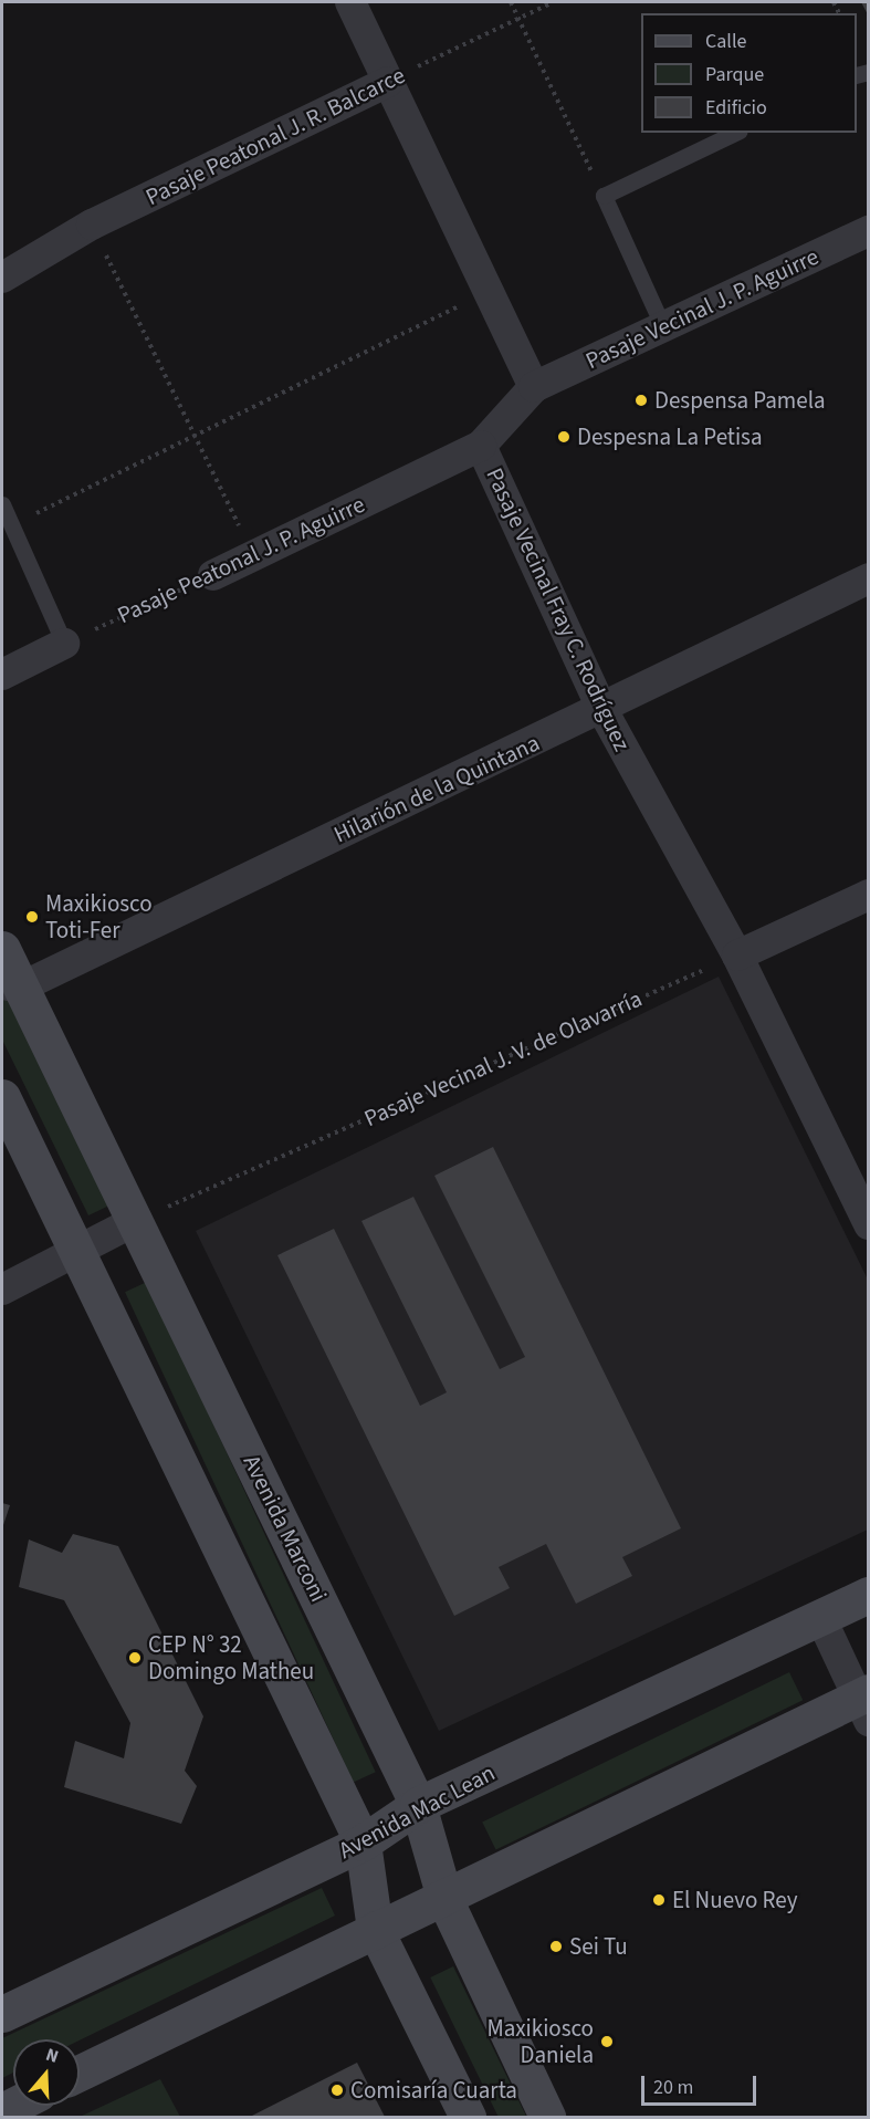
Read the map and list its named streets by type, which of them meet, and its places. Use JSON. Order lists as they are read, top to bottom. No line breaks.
{"streets":{"main road":["Avenida Marconi","Avenida Mac Lean"],"street":["Pasaje Peatonal J. R. Balcarce","Pasaje Vecinal J. P. Aguirre","Pasaje Peatonal J. P. Aguirre","Pasaje Vecinal Fray C. Rodríguez","Hilarión de la Quintana"],"path":["Pasaje Vecinal J. V. de Olavarría"]},"crossings":[["Pasaje Vecinal J. P. Aguirre","Pasaje Vecinal Fray C. Rodríguez"],["Pasaje Peatonal J. P. Aguirre","Pasaje Vecinal Fray C. Rodríguez"],["Pasaje Vecinal Fray C. Rodríguez","Hilarión de la Quintana"],["Pasaje Vecinal Fray C. Rodríguez","Pasaje Vecinal J. V. de Olavarría"],["Hilarión de la Quintana","Avenida Marconi"],["Pasaje Vecinal J. V. de Olavarría","Avenida Marconi"],["Avenida Marconi","Avenida Mac Lean"]],"places":["Despensa Pamela","Despesna La Petisa","Maxikiosco Toti-Fer","CEP N° 32 Domingo Matheu","El Nuevo Rey","Sei Tu","Maxikiosco Daniela","Comisaría Cuarta"],"legend":["Calle","Parque","Edificio"],"scale_bar":"20 m","north":"top"}
